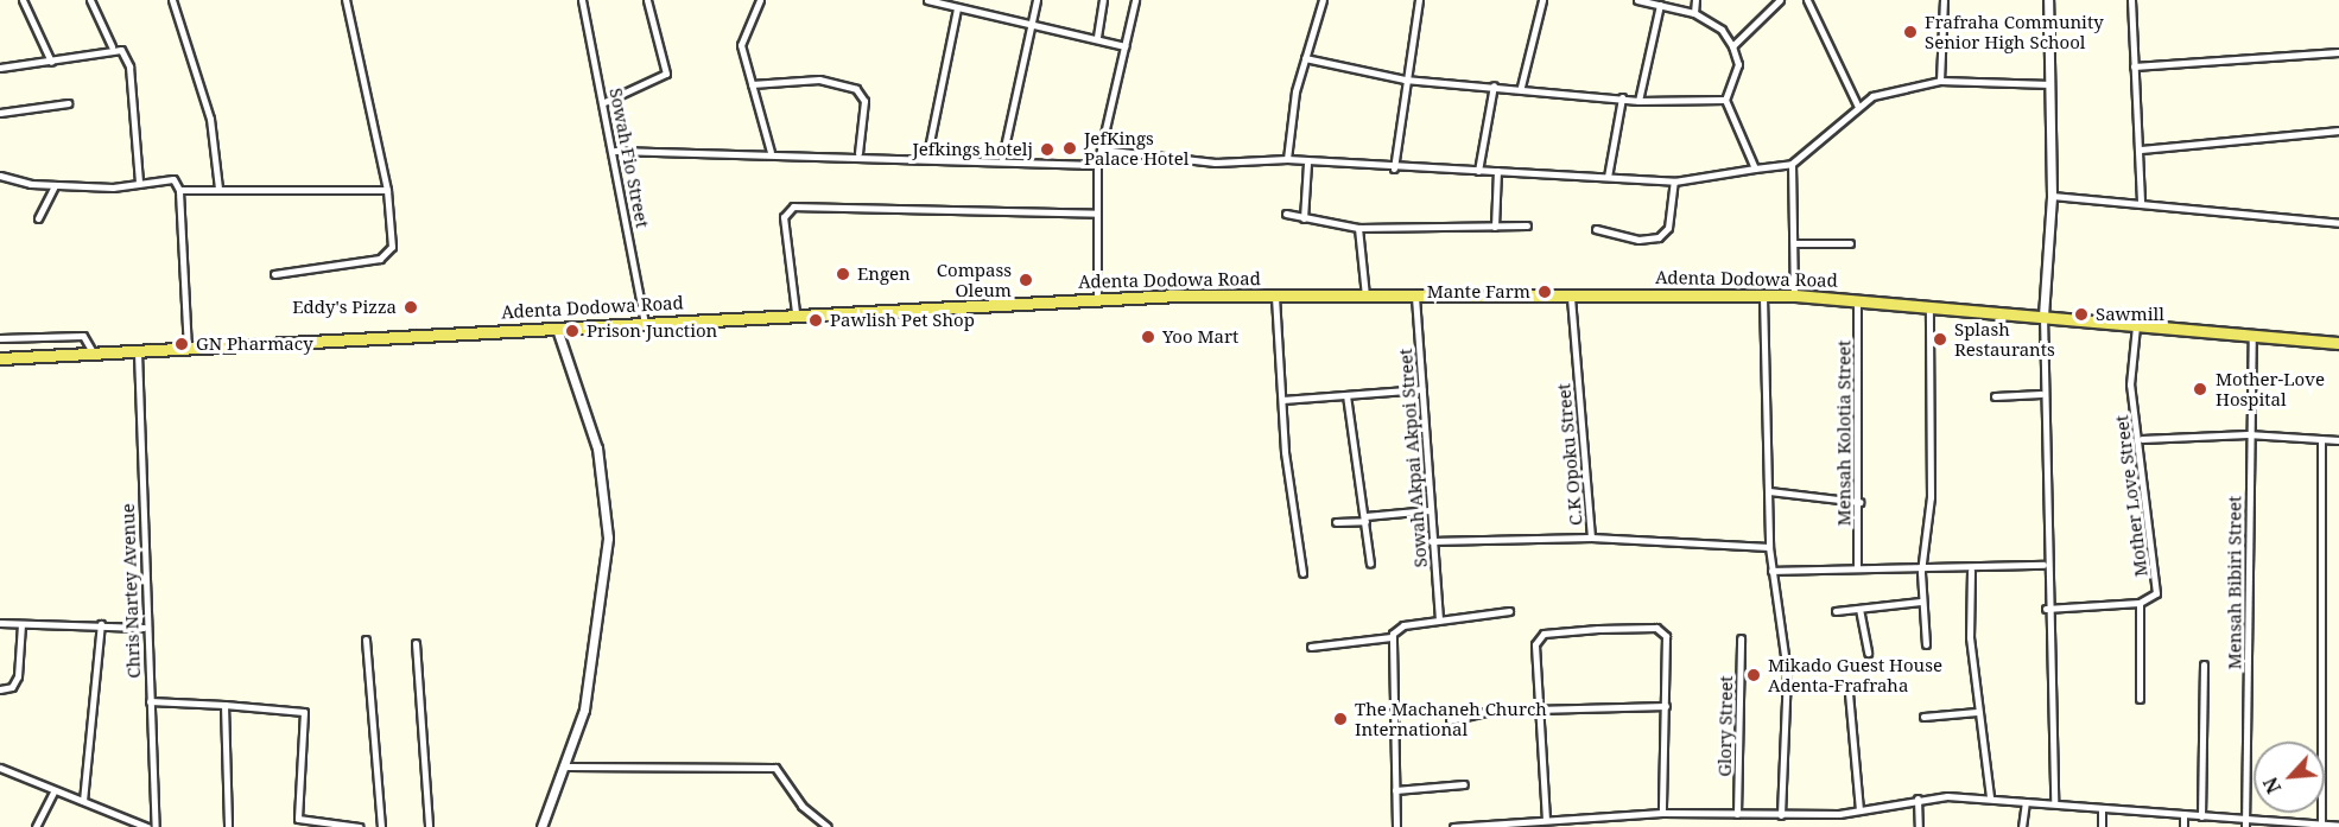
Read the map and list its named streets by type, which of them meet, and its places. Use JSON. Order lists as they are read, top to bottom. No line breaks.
{"streets":{"main road":["Adenta Dodowa Road"],"street":["Sowah Fio Street","Mensah Kolotia Street","C.K Opoku Street","Sowah Akpai Akpoi Street","Mother Love Street","Mensah Bibiri Street","Chris Nartey Avenue","Glory Street"]},"crossings":[["Sowah Fio Street","Adenta Dodowa Road"],["Adenta Dodowa Road","Mensah Kolotia Street"],["Adenta Dodowa Road","C.K Opoku Street"],["Adenta Dodowa Road","Sowah Akpai Akpoi Street"],["Adenta Dodowa Road","Mother Love Street"],["Adenta Dodowa Road","Mensah Bibiri Street"],["Adenta Dodowa Road","Chris Nartey Avenue"],["C.K Opoku Street","Sowah Akpai Akpoi Street"]],"places":["Frafraha Community Senior High School","JefKings Palace Hotel","Jefkings hotelj","Engen","Compass Oleum","Mante Farm","Eddy's Pizza","Sawmill","Pawlish Pet Shop","Prison Junction","Yoo Mart","Splash Restaurants","GN Pharmacy","Mother-Love Hospital","Mikado Guest House Adenta-Frafraha","The Machaneh Church International"],"north":"bottom left"}
